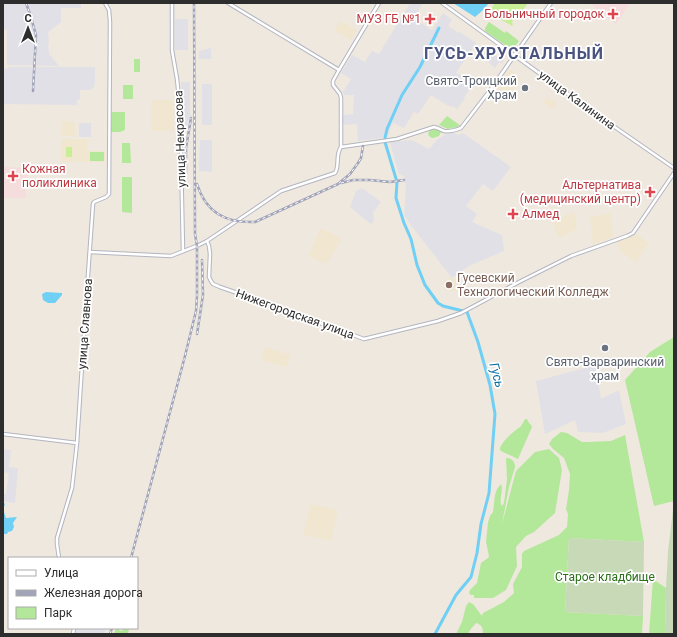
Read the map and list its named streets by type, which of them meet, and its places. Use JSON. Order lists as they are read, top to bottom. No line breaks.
{"streets":{"main road":["улица Калинина","улица Некрасова","Нижегородская улица","улица Славнова"]},"districts":["ГУСЬ-ХРУСТАЛЬНЫЙ"],"water":["Гусь"],"parks":["Старое кладбище"],"places":{"health":["Больничный городок","МУЗ ГБ №1","Кожная поликлиника","Альтернатива (медицинский центр)","Алмед"],"other":["Свято-Троицкий Храм","Гусевский Технологический Колледж","Свято-Варваринский храм"]},"legend":["Улица","Железная дорога","Парк"],"north":"top"}
